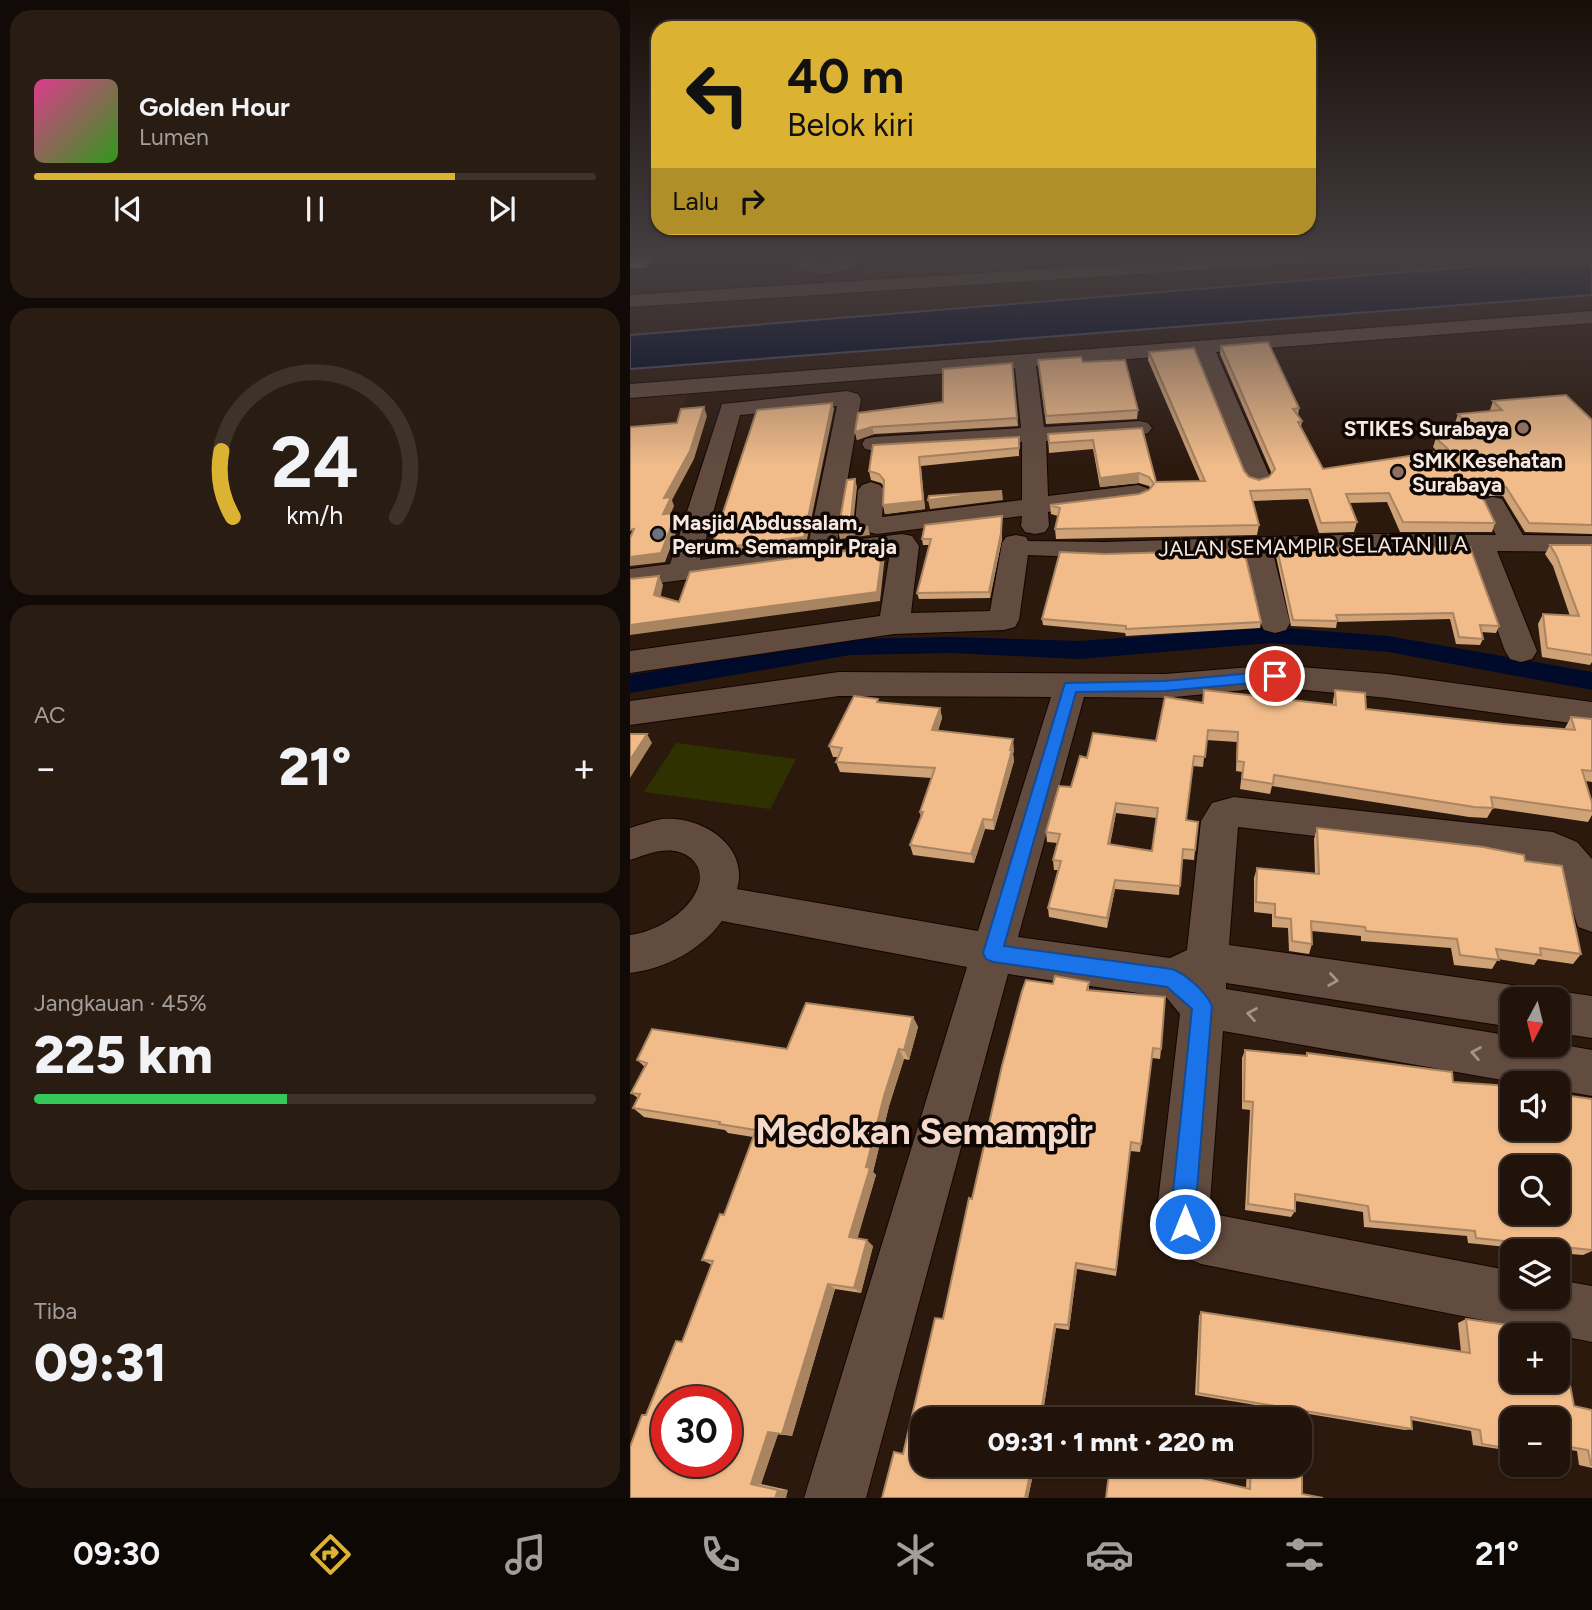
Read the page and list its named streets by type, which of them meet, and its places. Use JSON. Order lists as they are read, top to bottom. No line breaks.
{"streets":{"street":["JALAN SEMAMPIR SELATAN II A"]},"districts":["Medokan Semampir"],"places":["STIKES Surabaya","SMK Kesehatan Surabaya","Masjid Abdussalam, Perum. Semampir Praja"],"north":"bottom","page":{"turn":["40 m","Belok kiri"],"song":["Golden Hour","Lumen"],"then":"Lalu","tile":["AC",["Jangkauan · 45%","225 km"],["Tiba","09:31"]],"heat":["−","21°","+"],"map_buttons":["+","−"],"limit":"30","trip":"09:31 · 1 mnt · 220 m","tabs":["09:30","21°"],"gauge":["24","km/h"]}}
